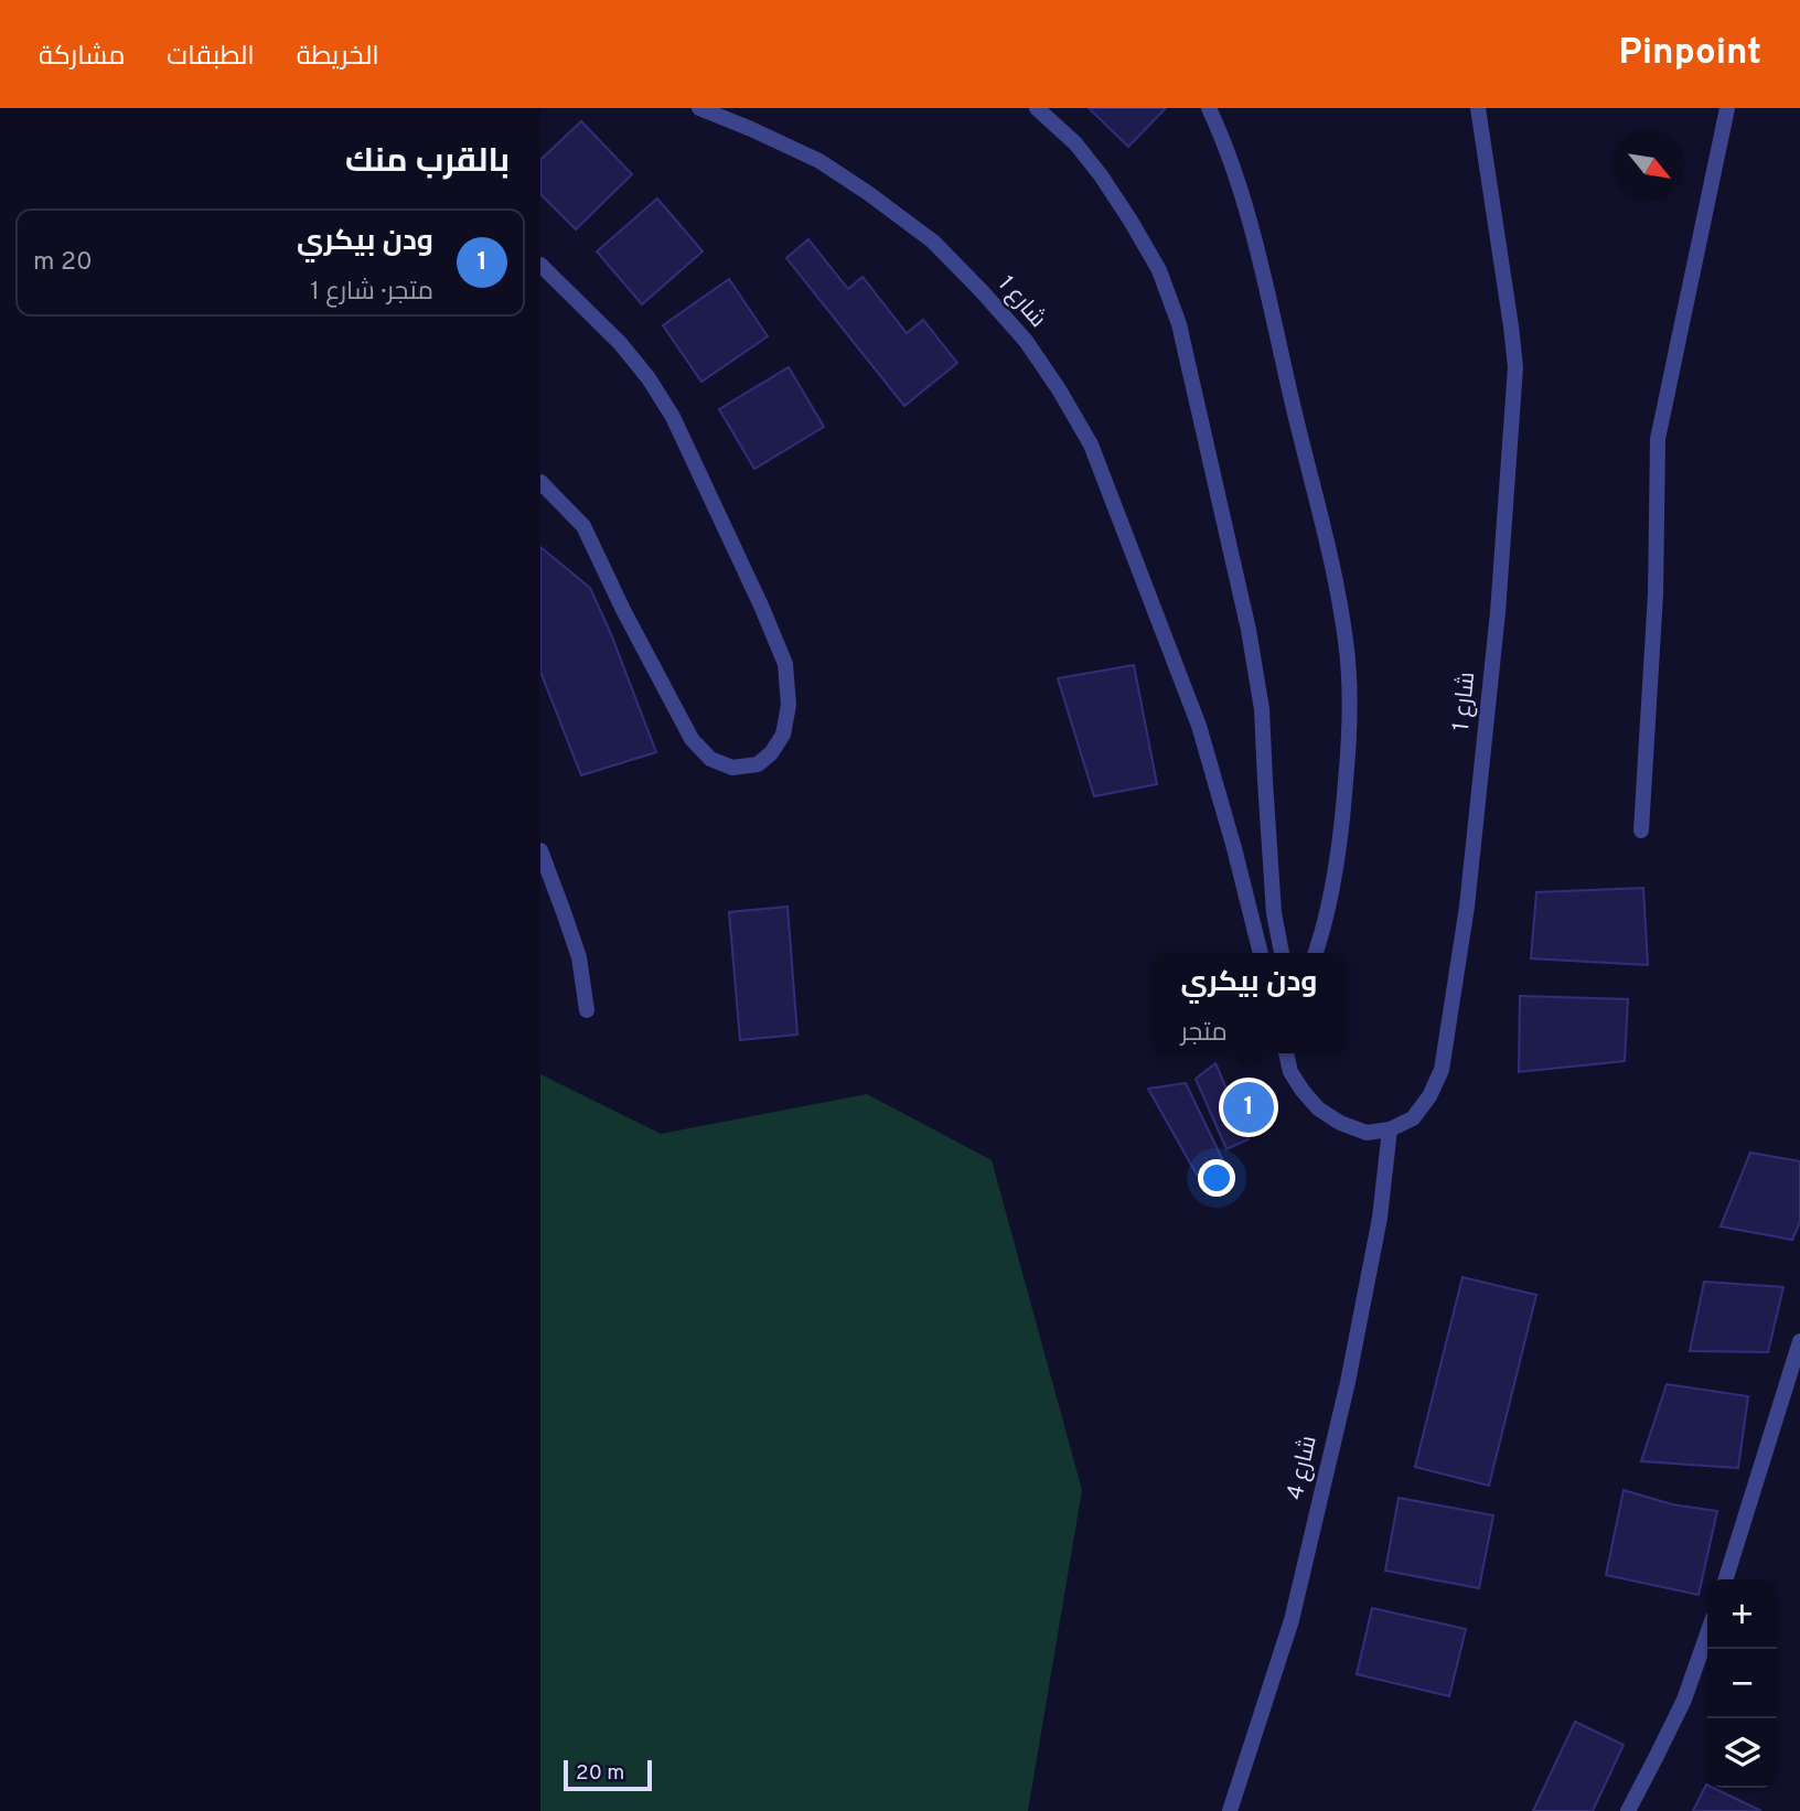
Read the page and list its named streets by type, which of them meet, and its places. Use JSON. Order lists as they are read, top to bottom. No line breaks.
{"streets":{"street":["شارع 1","شارع 4"]},"crossings":[["شارع 1","شارع 4"]],"scale_bar":"20 m","north":"bottom right","page":{"header":"Pinpoint","nav":["الخريطة","الطبقات","مشاركة"],"heading":"بالقرب منك","list":[{"mark":"1","name":"ودن بيكري","note":"متجر · شارع 1","value":"20 m"}],"popup":["ودن بيكري","متجر"],"pins":"1","map_buttons":["+","−"],"scale":"20 m"}}
